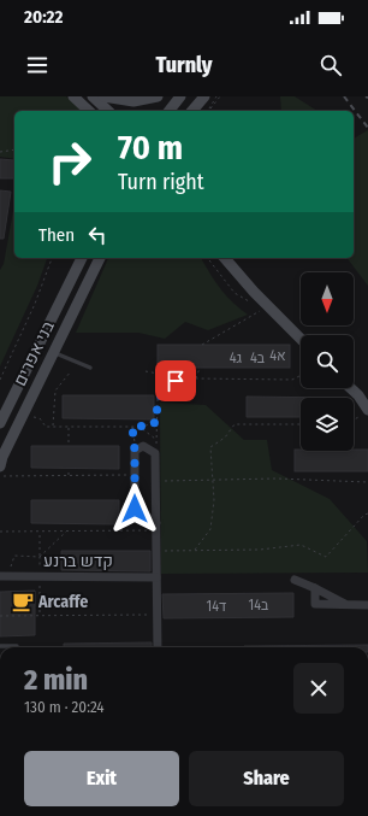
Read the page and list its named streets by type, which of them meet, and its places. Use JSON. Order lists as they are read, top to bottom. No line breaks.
{"streets":{"main road":["בני אפרים"],"street":["קדש ברנע"]},"places":{"cafe":["Arcaffe"]},"house_numbers":["4א","4ג","4ב","14ב","14ד"],"north":"bottom","page":{"status":"20:22","header":"Turnly","turn":["70 m","Turn right"],"then":"Then","heading":["2 min","130 m · 20:24"],"buttons":["Exit","Share"]}}
